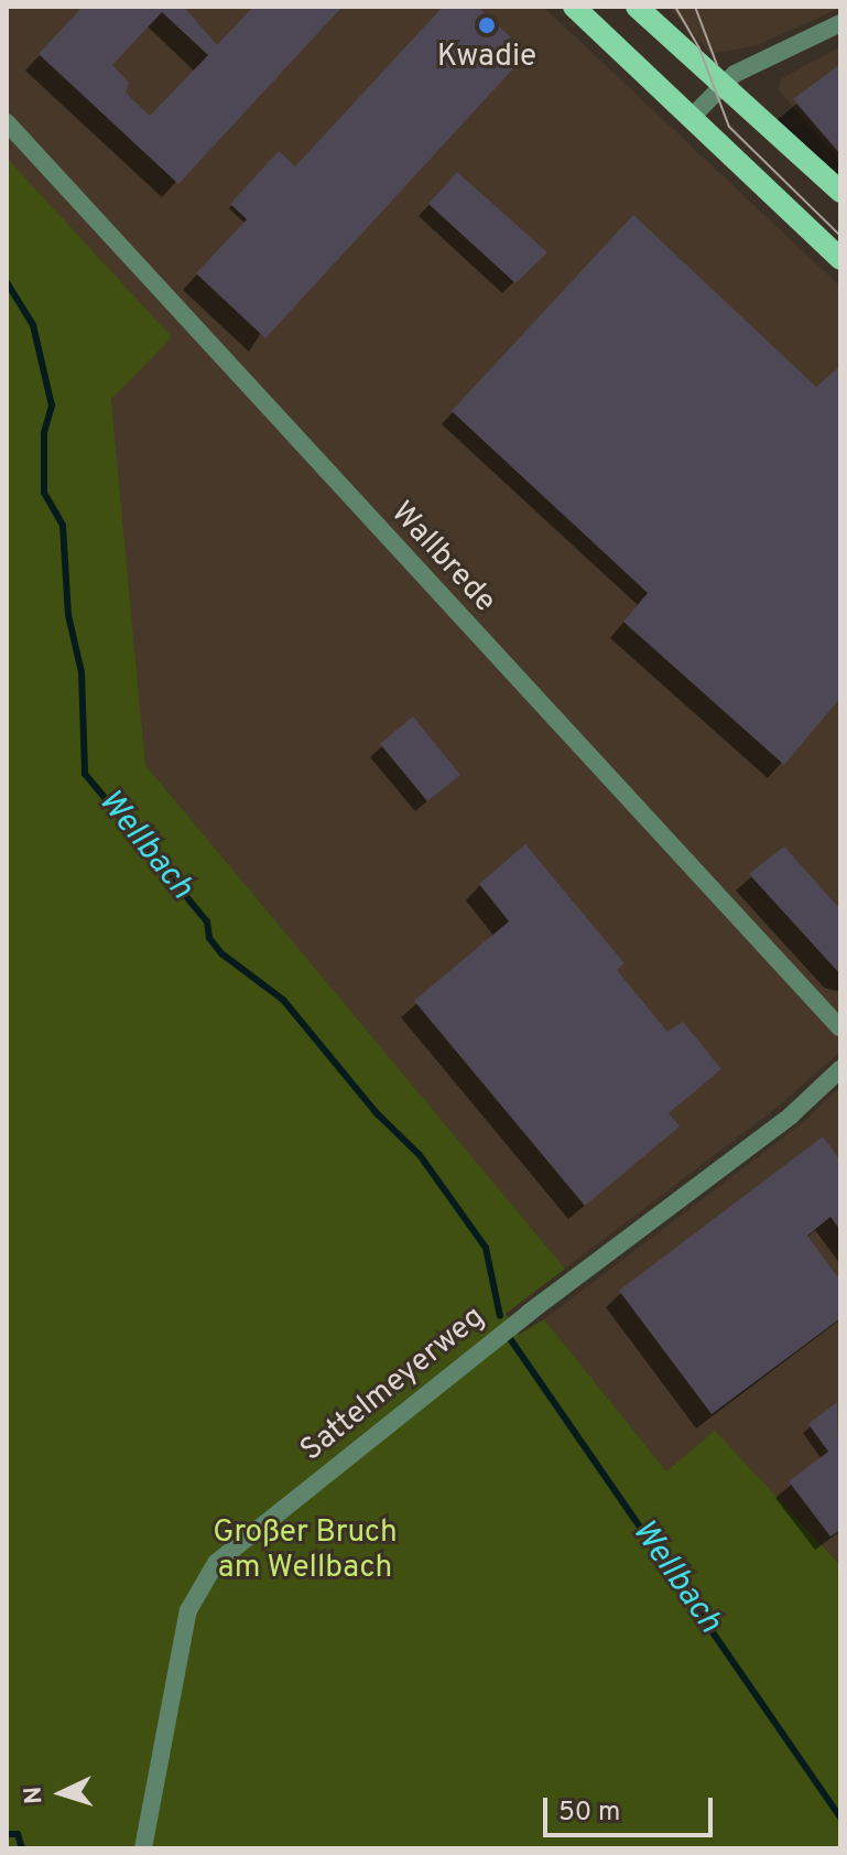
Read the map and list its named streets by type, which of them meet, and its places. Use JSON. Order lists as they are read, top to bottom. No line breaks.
{"streets":{"street":["Wallbrede","Sattelmeyerweg"]},"water":["Wellbach"],"parks":["Großer Bruch am Wellbach"],"places":["Kwadie"],"scale_bar":"50 m","north":"left"}
